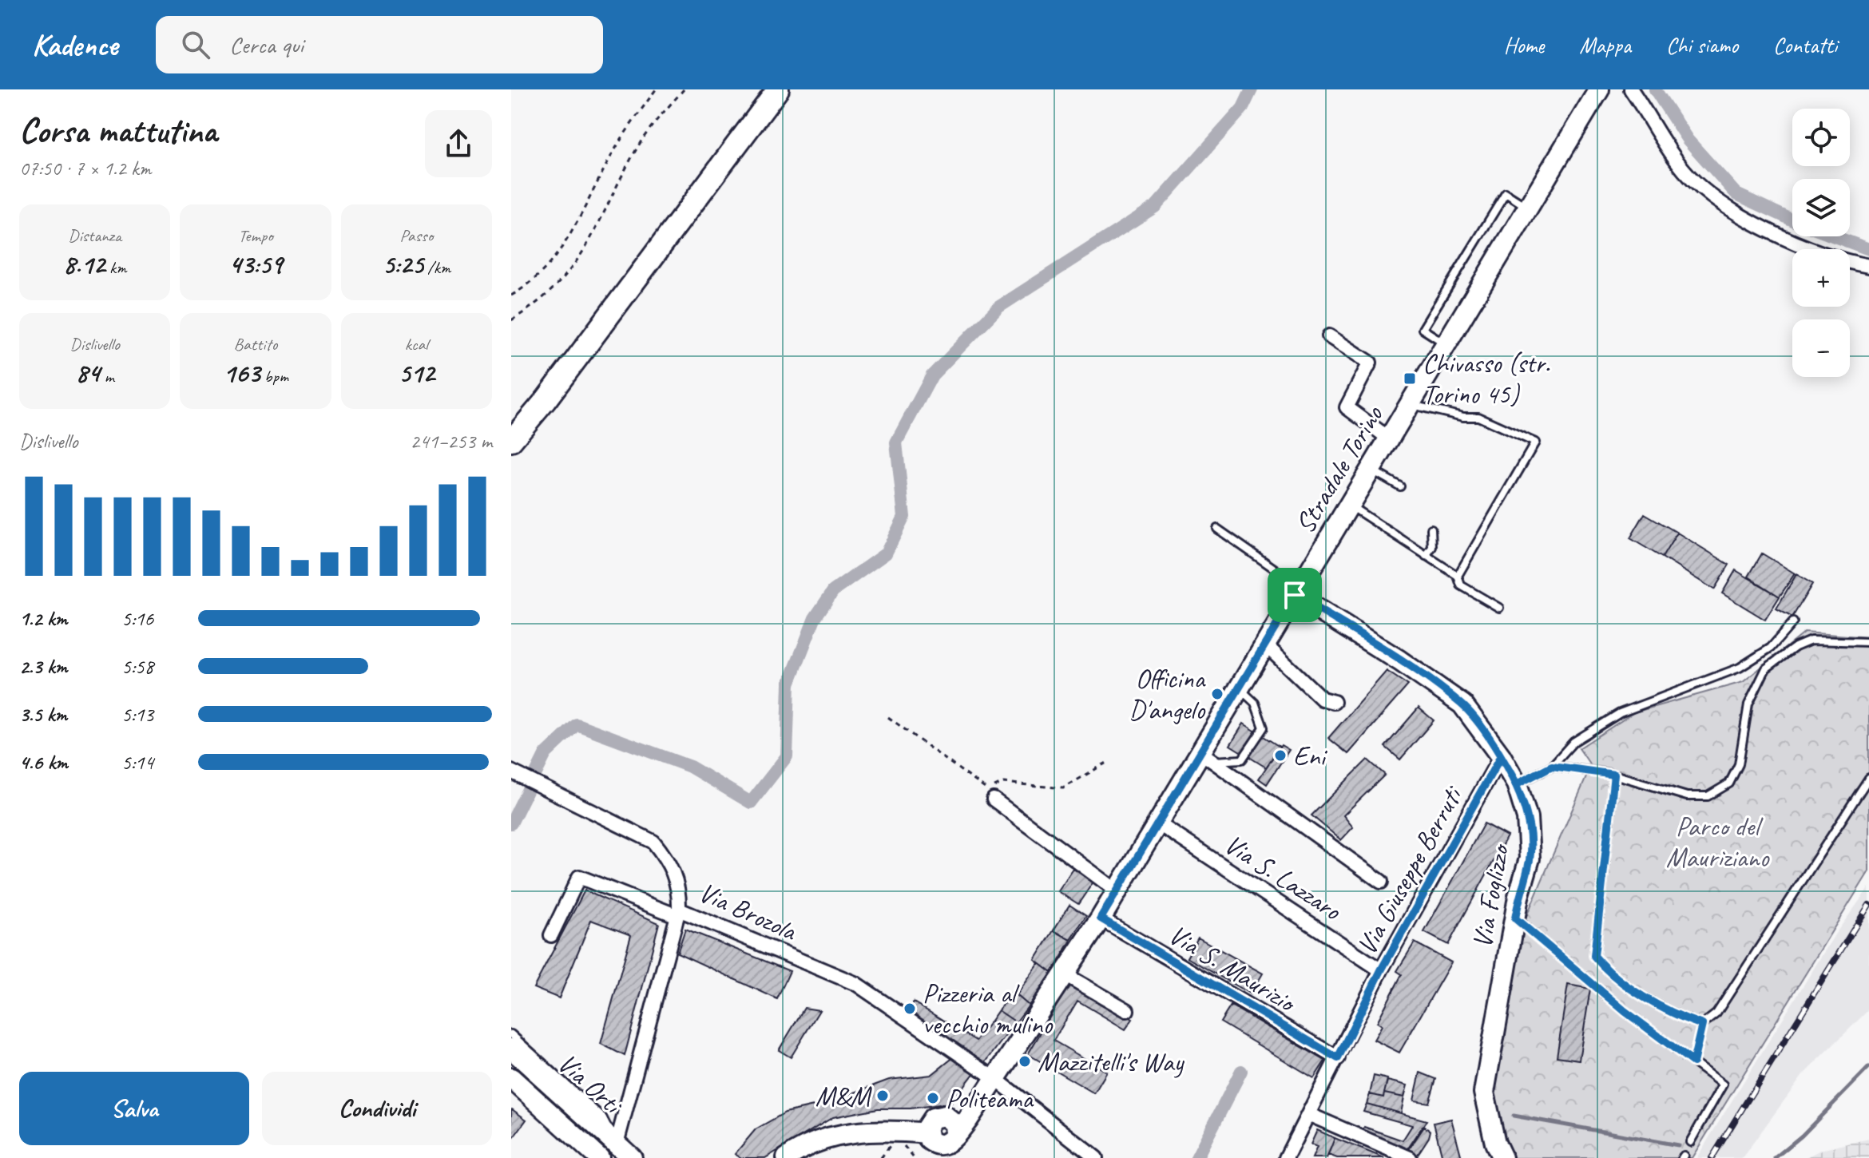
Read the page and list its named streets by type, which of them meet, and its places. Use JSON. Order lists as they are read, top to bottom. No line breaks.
{"streets":{"main road":["Stradale Torino","Via Foglizzo","Via Orti"],"street":["Via Giuseppe Berruti","Via S. Lazzaro","Via Brozola","Via S. Maurizio"]},"crossings":[["Stradale Torino","Via S. Lazzaro"],["Stradale Torino","Via Foglizzo"],["Stradale Torino","Via Brozola"],["Stradale Torino","Via S. Maurizio"],["Via Giuseppe Berruti","Via S. Lazzaro"],["Via Giuseppe Berruti","Via Foglizzo"],["Via Giuseppe Berruti","Via S. Maurizio"]],"parks":["Parco del Mauriziano"],"places":{"transit":["Chivasso (str. Torino 45)"],"other":["Officina D'angelo","Eni","Pizzeria al vecchio mulino","Mazzitelli's Way","M&M","Politeama"]},"page":{"header":"Kadence","search":"Cerca qui","nav":["Home","Mappa","Chi siamo","Contatti"],"heading":["Corsa mattutina","07:50 · 7 × 1.2 km"],"map_buttons":["+","−"],"stats":[["Distanza","8.12 km"],["Tempo","43:59"],["Passo","5:25 /km"],["Dislivello","84 m"],["Battito","163 bpm"],["kcal","512"]],"chart":["Dislivello","241–253 m"],"list":[{"name":"1.2 km","note":"5:16"},{"name":"2.3 km","note":"5:58"},{"name":"3.5 km","note":"5:13"},{"name":"4.6 km","note":"5:14"}],"buttons":["Salva","Condividi"]}}
